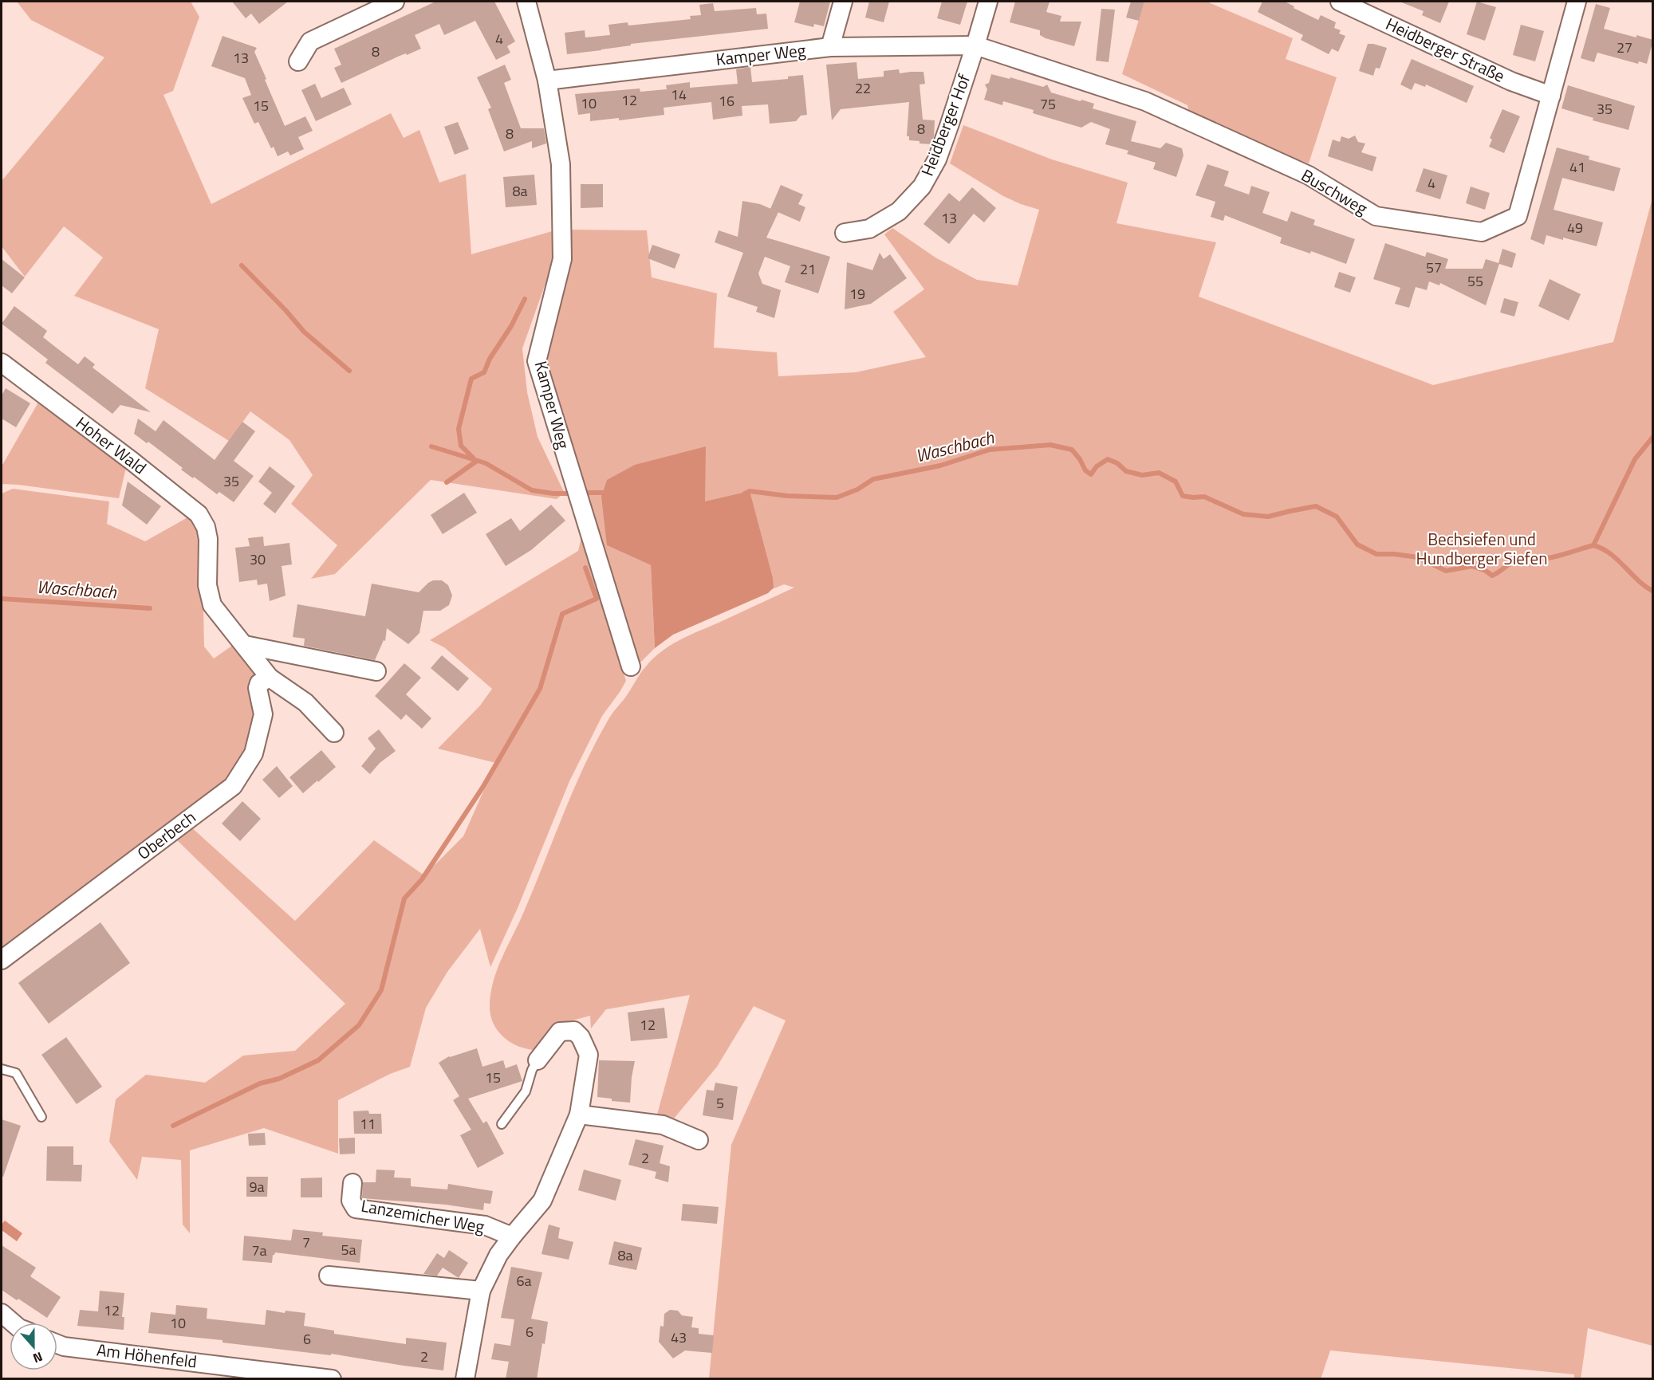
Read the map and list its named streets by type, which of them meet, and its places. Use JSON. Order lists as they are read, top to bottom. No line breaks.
{"streets":{"street":["Heidberger Straße","Kamper Weg","Heidberger Hof","Buschweg","Hoher Wald","Oberbech","Lanzemicher Weg","Am Höhenfeld"]},"crossings":[["Heidberger Straße","Buschweg"],["Kamper Weg","Heidberger Hof"],["Kamper Weg","Buschweg"],["Heidberger Hof","Buschweg"]],"water":["Waschbach"],"parks":["Bechsiefen und Hundberger Siefen"],"house_numbers":["4","27","8","13","22","14","12","16","10","75","15","35","8","8","41","4","8a","13","49","57","21","55","19","35","30","12","15","5","11","2","9a","7","5a","7a","8a","6a","12","10","6","43","6","2"],"north":"bottom"}
